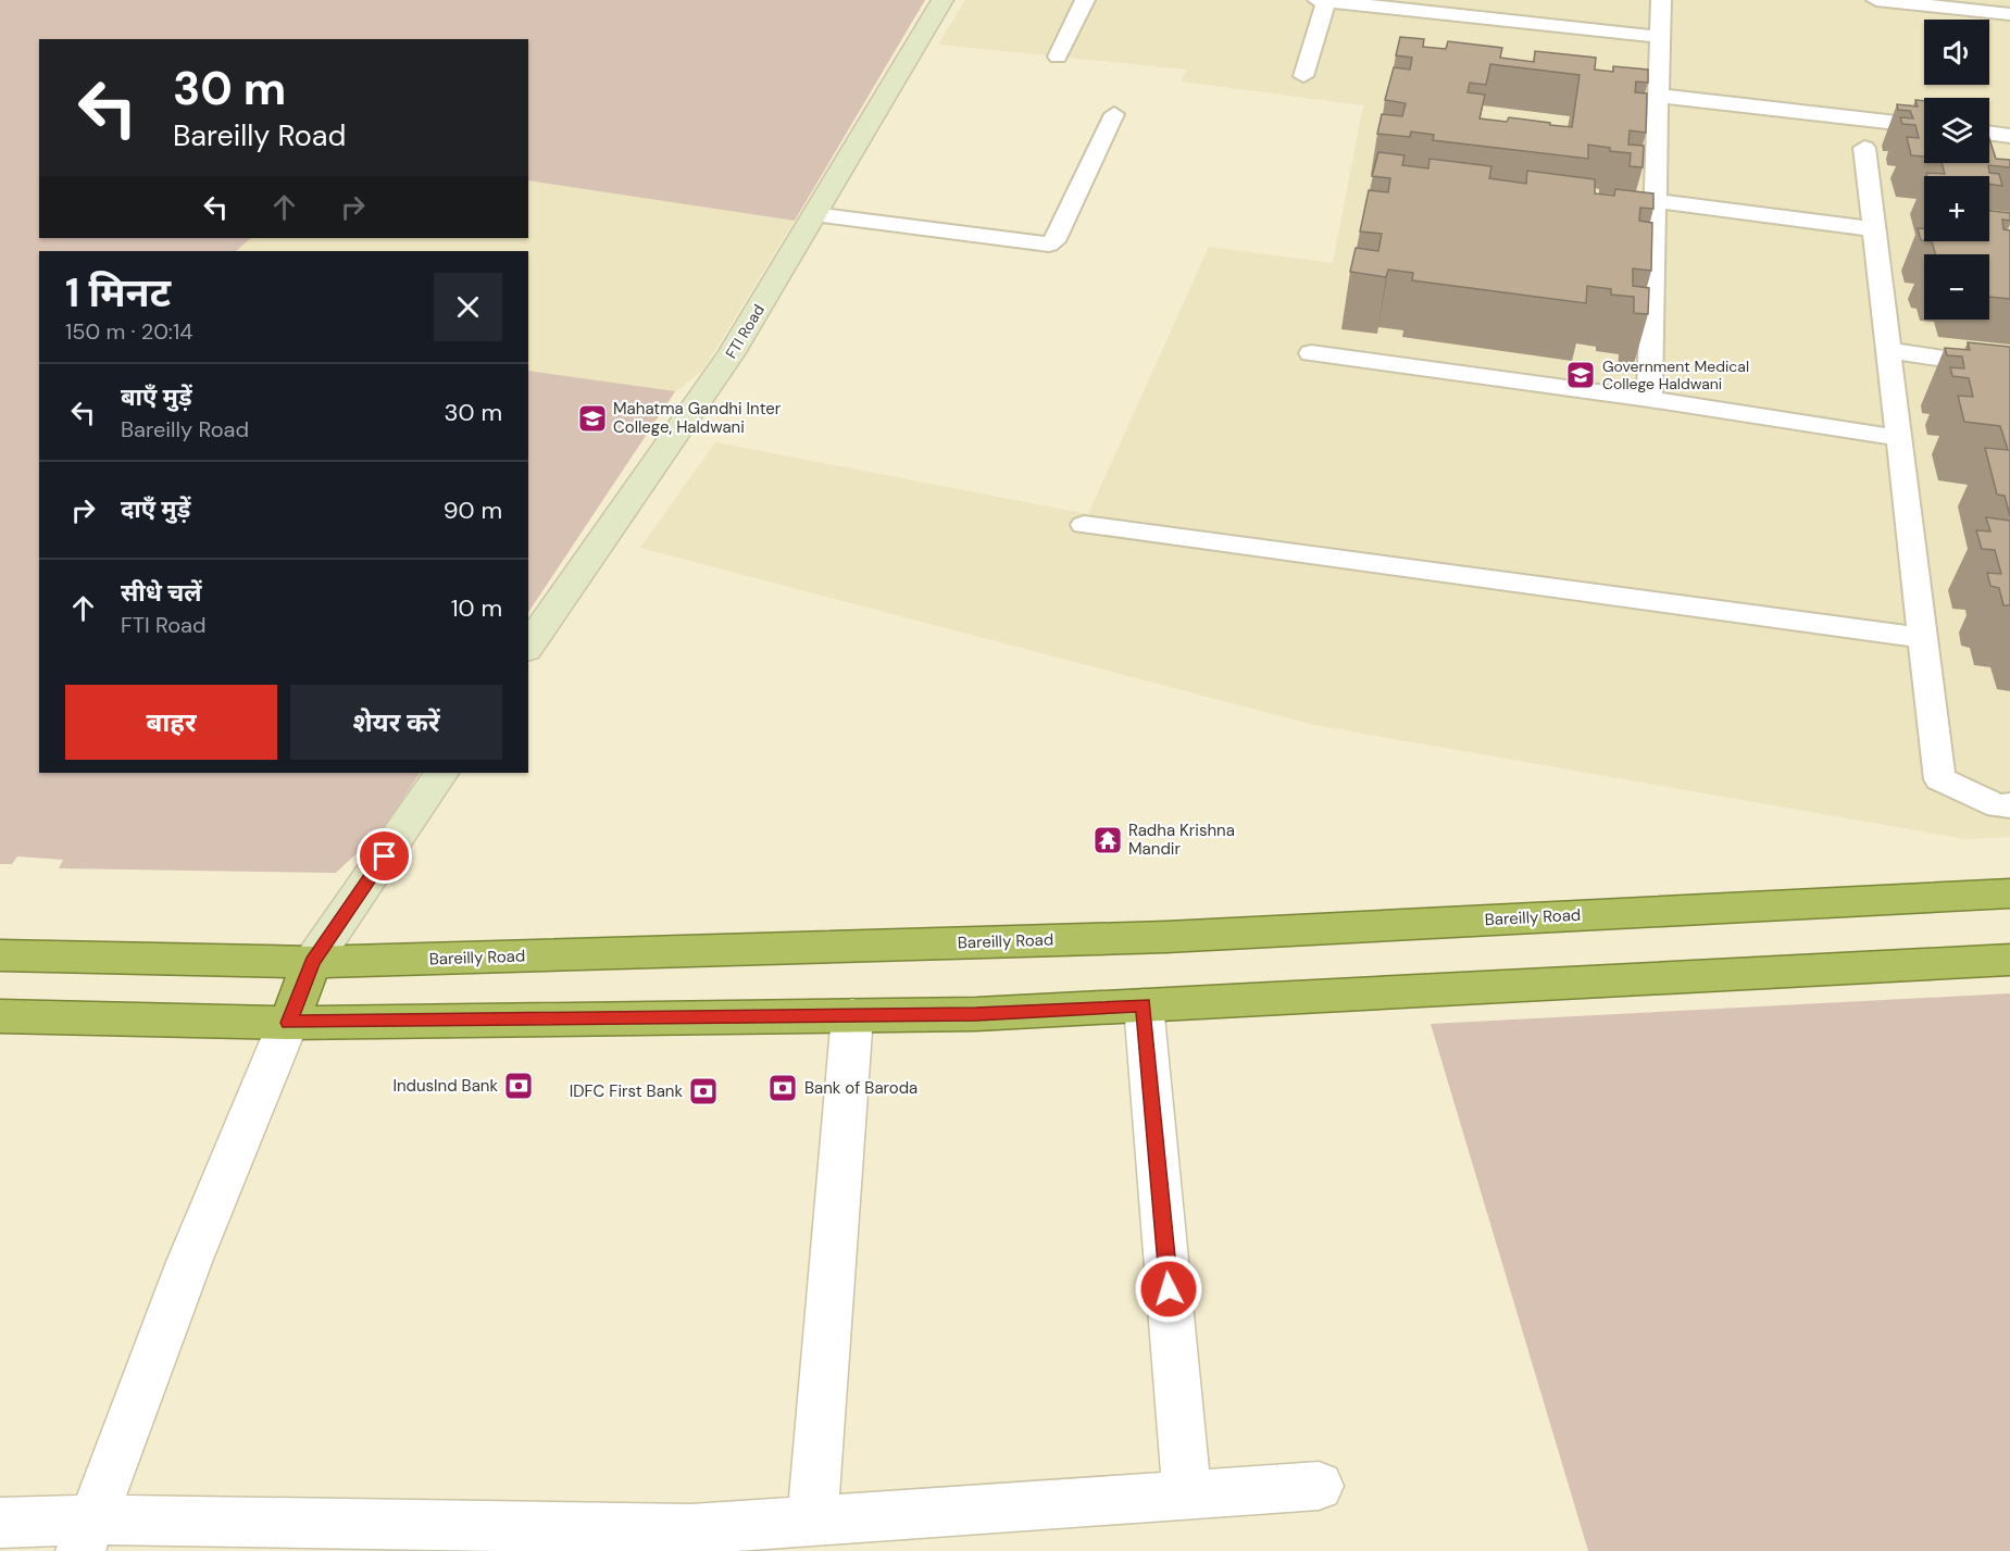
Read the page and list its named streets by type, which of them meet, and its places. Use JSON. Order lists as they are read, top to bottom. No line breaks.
{"streets":{"highway":["Bareilly Road"],"main road":["FTI Road"]},"places":{"school or university":["Government Medical College Haldwani","Mahatma Gandhi Inter College, Haldwani"],"temple":["Radha Krishna Mandir"],"bank":["IndusInd Bank","Bank of Baroda","IDFC First Bank"]},"page":{"map_buttons":["+","−"],"turn":["30 m","Bareilly Road"],"heading":["1 मिनट","150 m · 20:14"],"list":[{"name":"बाएँ मुड़ें","note":"Bareilly Road","value":"30 m"},{"name":"दाएँ मुड़ें","value":"90 m"},{"name":"सीधे चलें","note":"FTI Road","value":"10 m"}],"buttons":["बाहर","शेयर करें"]}}
